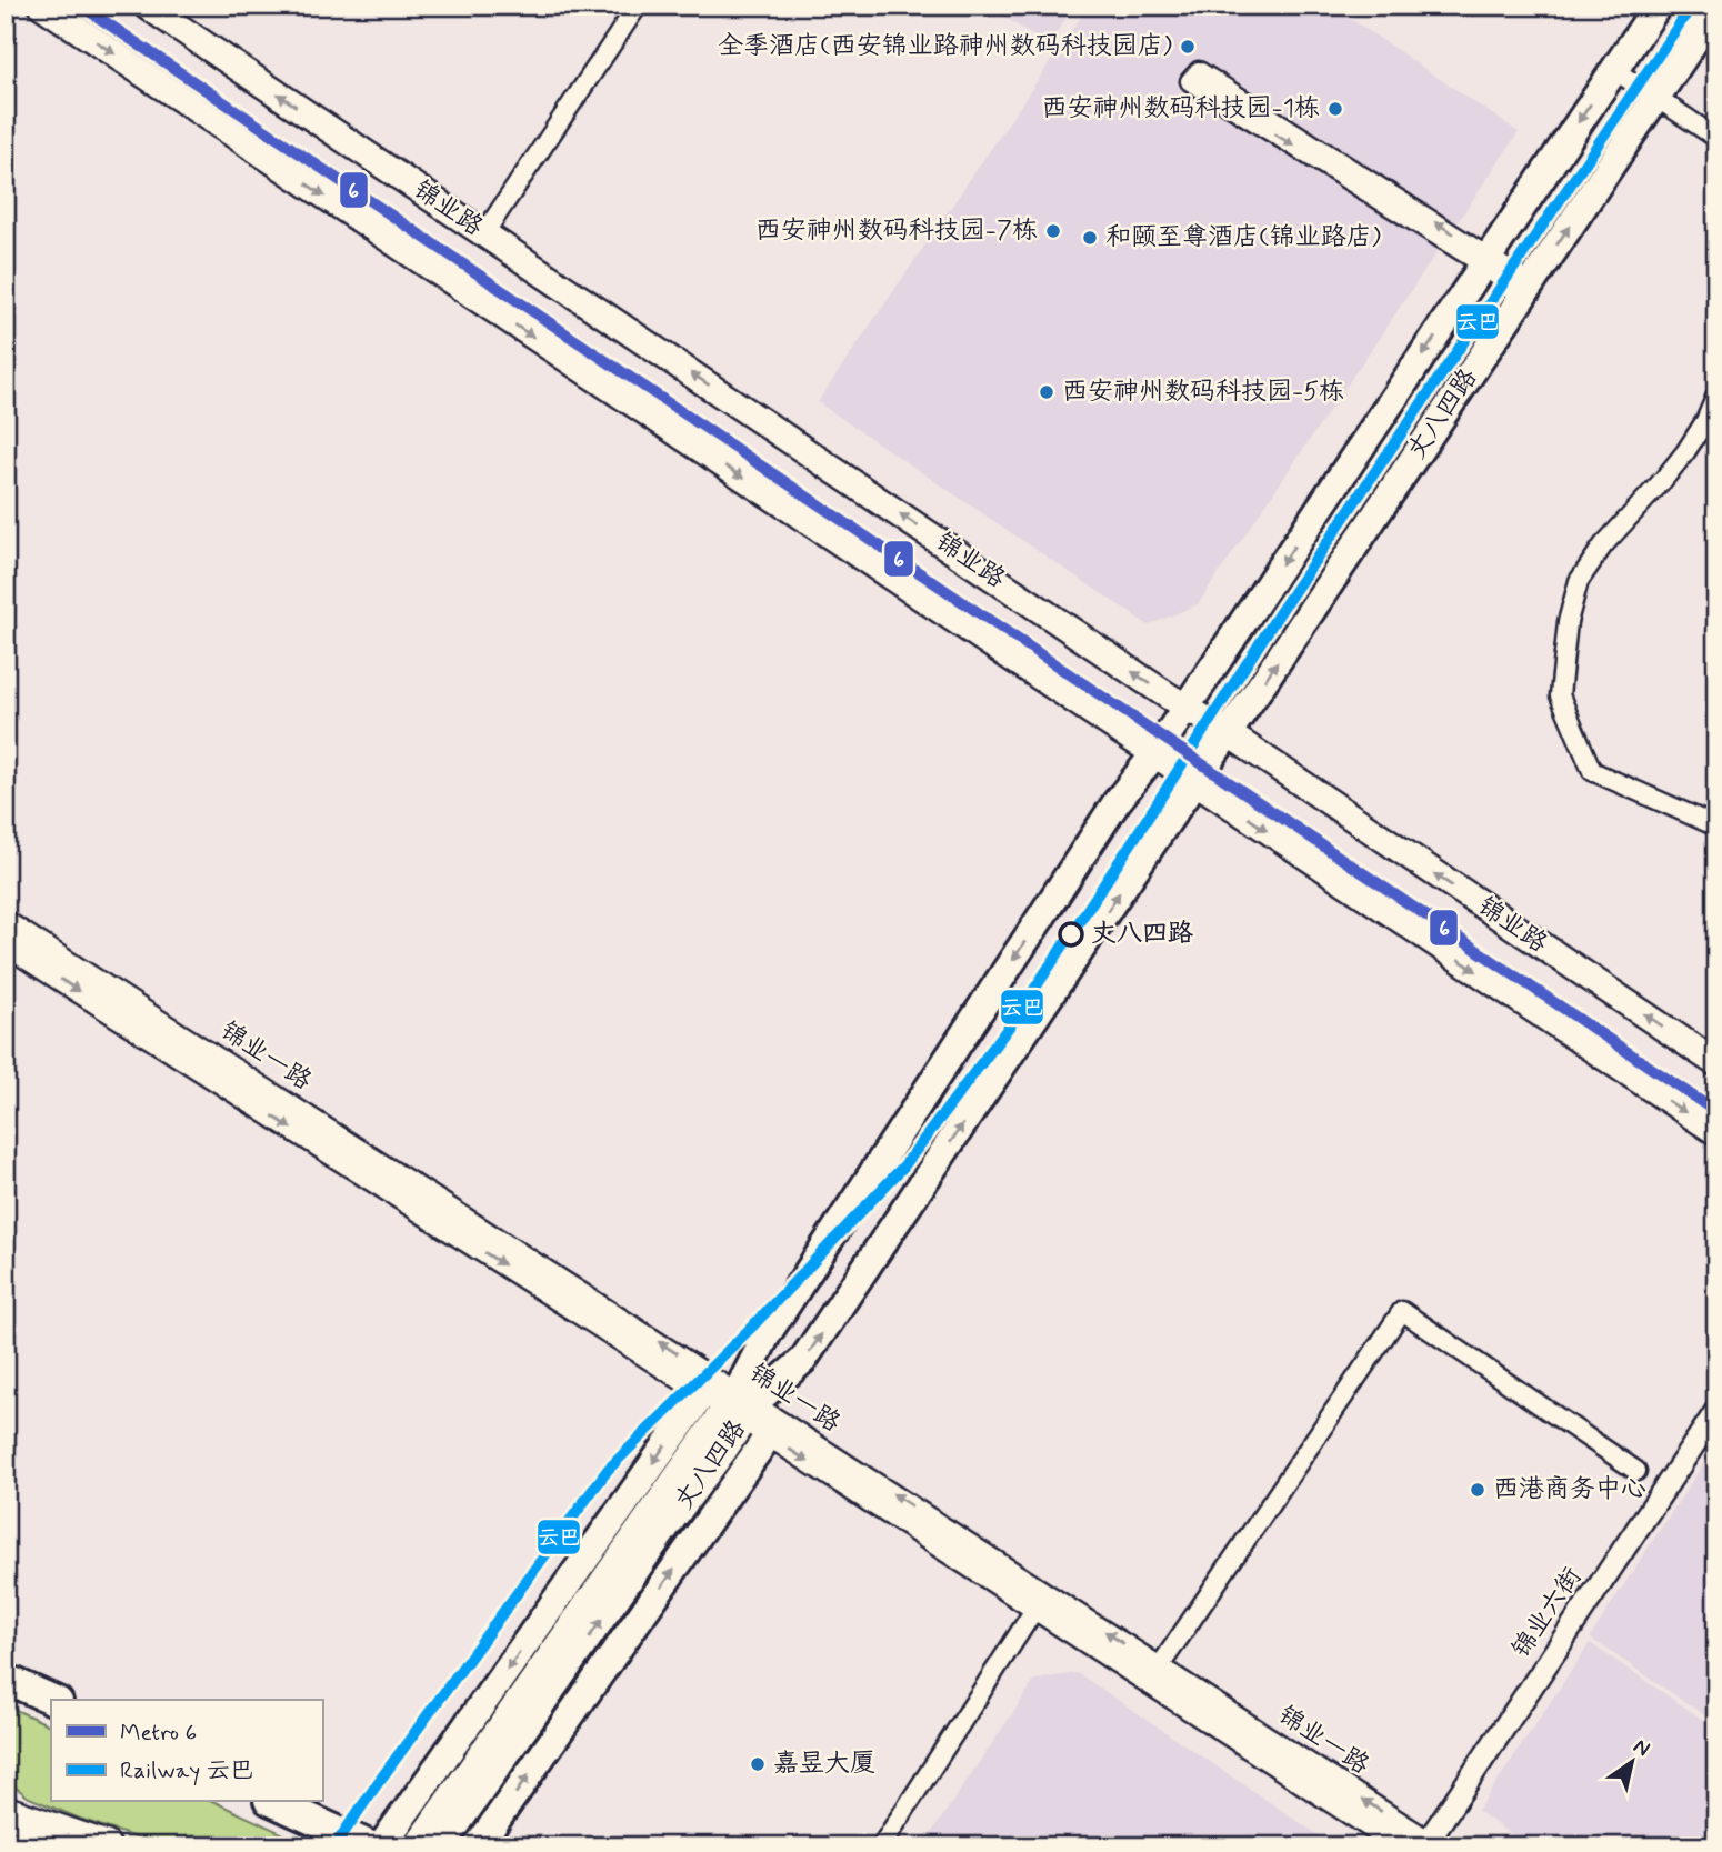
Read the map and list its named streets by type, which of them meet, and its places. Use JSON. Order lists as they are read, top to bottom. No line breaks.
{"streets":{"main road":["锦业路","丈八四路"],"street":["锦业一路","锦业六街"]},"crossings":[["锦业路","丈八四路"],["丈八四路","锦业一路"],["锦业一路","锦业六街"]],"places":["全季酒店(西安锦业路神州数码科技园店)","西安神州数码科技园-1栋","西安神州数码科技园-7栋","和颐至尊酒店(锦业路店)","西安神州数码科技园-5栋","丈八四路","西港商务中心","嘉昱大厦"],"lines":["metro line 6","rail line 云巴"],"legend":["Metro 6","Railway 云巴"],"north":"top right"}
